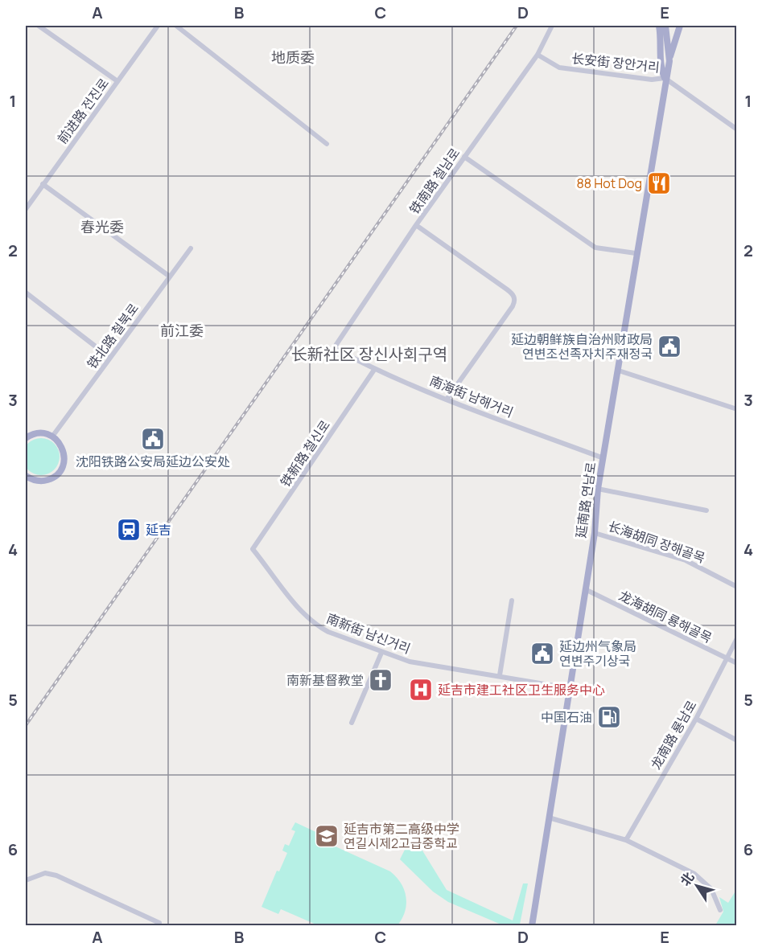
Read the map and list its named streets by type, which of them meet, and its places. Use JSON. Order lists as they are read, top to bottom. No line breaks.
{"streets":{"main road":["延南路 연남로"],"street":["长安街 장안거리","前进路 전진로","铁南路 철남로","铁北路 철북로","南海街 남해거리","铁新路 철신로","长海胡同 장해골목","龙海胡同 룡해골목","南新街 남신거리","龙南路 룡남로"]},"crossings":[["长安街 장안거리","铁南路 철남로"],["长安街 장안거리","延南路 연남로"],["铁南路 철남로","南海街 남해거리"],["南海街 남해거리","铁新路 철신로"],["南海街 남해거리","延南路 연남로"],["铁新路 철신로","南新街 남신거리"],["延南路 연남로","长海胡同 장해골목"],["延南路 연남로","龙海胡同 룡해골목"],["延南路 연남로","南新街 남신거리"],["龙海胡同 룡해골목","龙南路 룡남로"]],"districts":["地质委","春光委","前江委","长新社区 장신사회구역"],"places":{"restaurant":["88 Hot Dog"],"public building":["延边朝鲜族自治州财政局 연변조선족자치주재정국","沈阳铁路公安局延边公安处","延边州气象局 연변주기상국"],"station":["延吉"],"church":["南新基督教堂"],"hospital":["延吉市建工社区卫生服务中心"],"fuel station":["中国石油"],"school or university":["延吉市第二高级中学 연길시제2고급중학교"]},"north":"top left","grid":{"columns":["A","B","C","D","E"],"rows":["1","2","3","4","5","6"]}}
